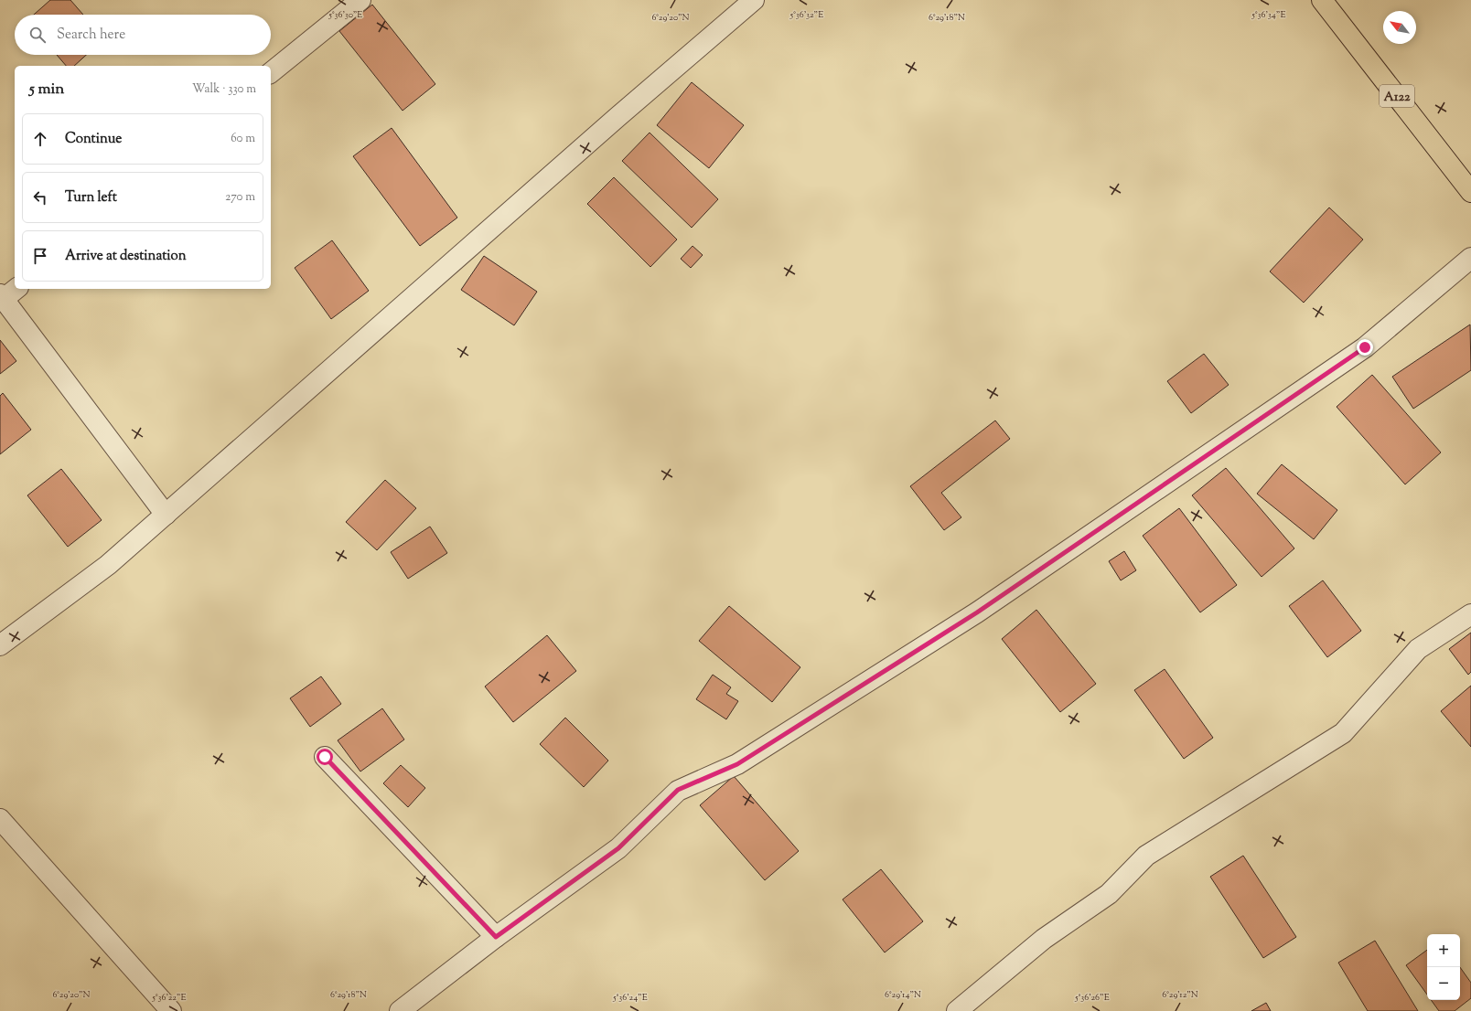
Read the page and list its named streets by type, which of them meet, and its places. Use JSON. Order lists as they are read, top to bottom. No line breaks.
{"streets":{"highway":["A122"]},"north":"top left","page":{"search":"Search here","heading":["5 min","Walk · 330 m"],"list":[["Continue","60 m"],["Turn left","270 m"],"Arrive at destination"],"map_buttons":["+","−"]},"coordinates":["5°36'30\"E","5°36'32\"E","5°36'34\"E","6°29'20\"N","6°29'18\"N","6°29'14\"N","6°29'12\"N","5°36'22\"E","5°36'24\"E","5°36'26\"E"]}
